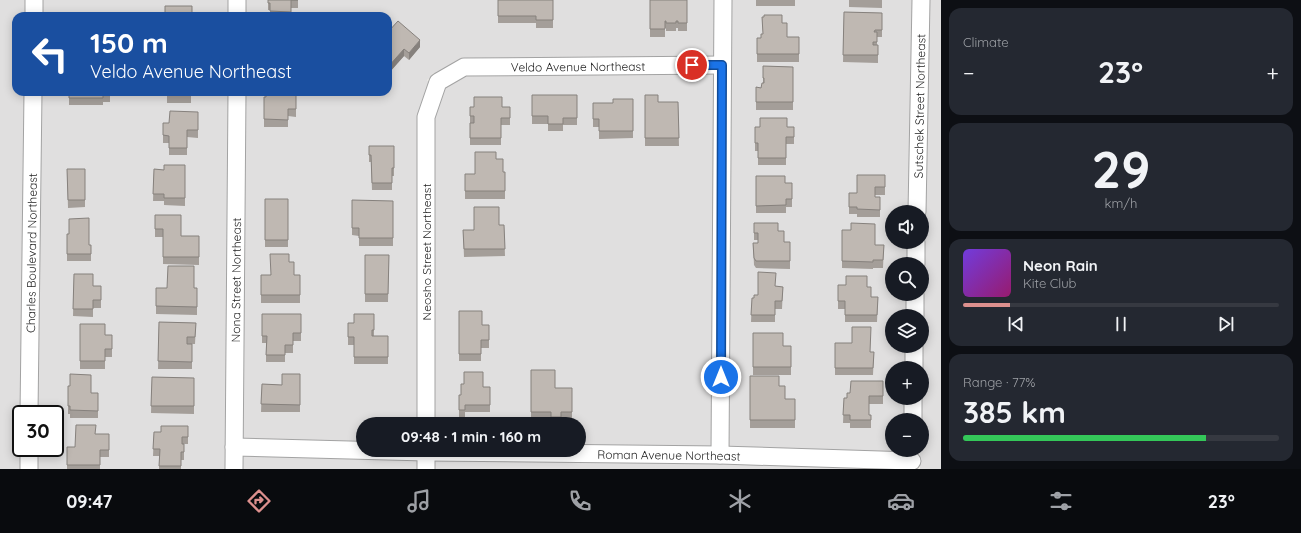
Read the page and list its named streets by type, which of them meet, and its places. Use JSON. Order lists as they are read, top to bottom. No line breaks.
{"streets":{"street":["Veldo Avenue Northeast","Sutschek Street Northeast","Neosho Street Northeast","Charles Boulevard Northeast","Nona Street Northeast","Roman Avenue Northeast"]},"crossings":[["Veldo Avenue Northeast","Neosho Street Northeast"],["Nona Street Northeast","Roman Avenue Northeast"]],"page":{"tile":["Climate",["29","km/h"],["Range · 77%","385 km"]],"turn":["150 m","Veldo Avenue Northeast"],"heat":["−","23°","+"],"map_buttons":["+","−"],"song":["Neon Rain","Kite Club"],"limit":"30","trip":"09:48 · 1 min · 160 m","tabs":["09:47","23°"]}}
